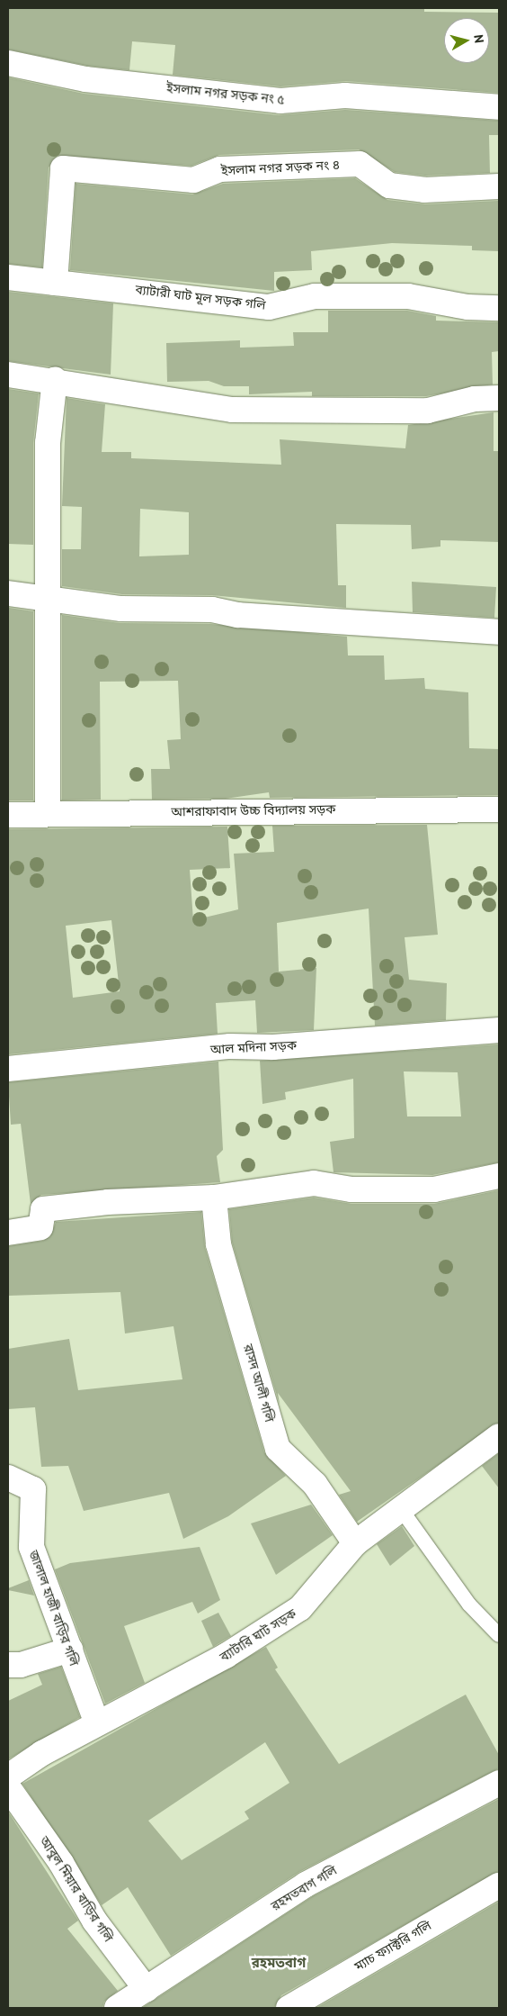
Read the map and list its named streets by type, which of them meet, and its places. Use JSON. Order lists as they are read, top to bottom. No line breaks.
{"streets":{"street":["ইসলাম নগর সড়ক নং ৫","ইসলাম নগর সড়ক নং ৪","ব্যাটারী ঘাট মূল সড়ক গলি","আশরাফাবাদ উচ্চ বিদ্যালয় সড়ক","আল মদিনা সড়ক","রাসদ আলী গলি","জালাল হাজী বাড়ির গলি","ব্যাটারি ঘাট সড়ক","রহমতবাগ গলি","আবুল মিয়ার বাড়ির গলি","ম্যাচ ফ্যাক্টরি গলি"]},"crossings":[["ইসলাম নগর সড়ক নং ৪","ব্যাটারী ঘাট মূল সড়ক গলি"],["রাসদ আলী গলি","ব্যাটারি ঘাট সড়ক"],["জালাল হাজী বাড়ির গলি","ব্যাটারি ঘাট সড়ক"],["রহমতবাগ গলি","আবুল মিয়ার বাড়ির গলি"]],"districts":["রহমতবাগ"],"north":"right"}
